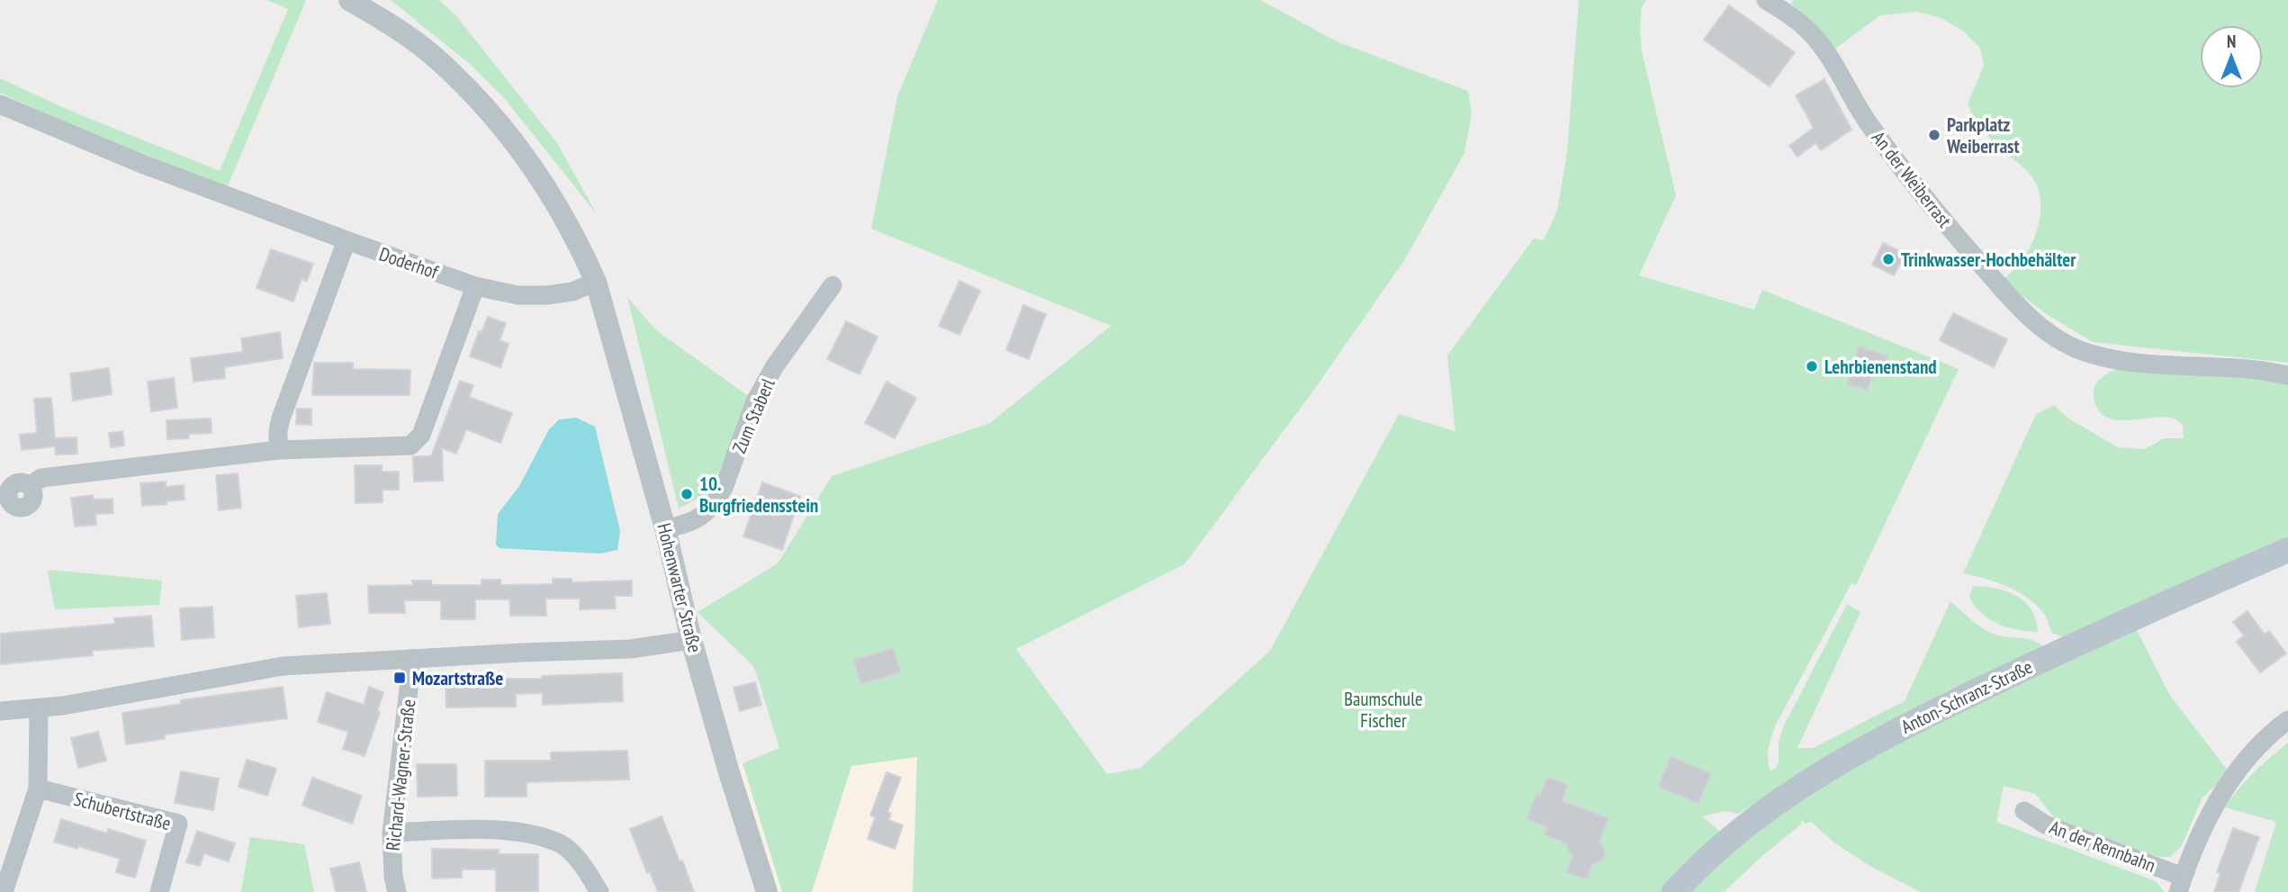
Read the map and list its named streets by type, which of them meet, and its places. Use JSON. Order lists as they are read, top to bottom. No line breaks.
{"streets":{"main road":["Anton-Schranz-Straße"],"street":["An der Weiberrast","Doderhof","Zum Staberl","Hohenwarter Straße","Richard-Wagner-Straße","Schubertstraße","An der Rennbahn"]},"crossings":[["Doderhof","Hohenwarter Straße"],["Zum Staberl","Hohenwarter Straße"]],"parks":["Baumschule Fischer"],"places":{"other":["Parkplatz Weiberrast","Trinkwasser-Hochbehälter","Lehrbienenstand","10. Burgfriedensstein"],"transit":["Mozartstraße"]},"north":"top"}
